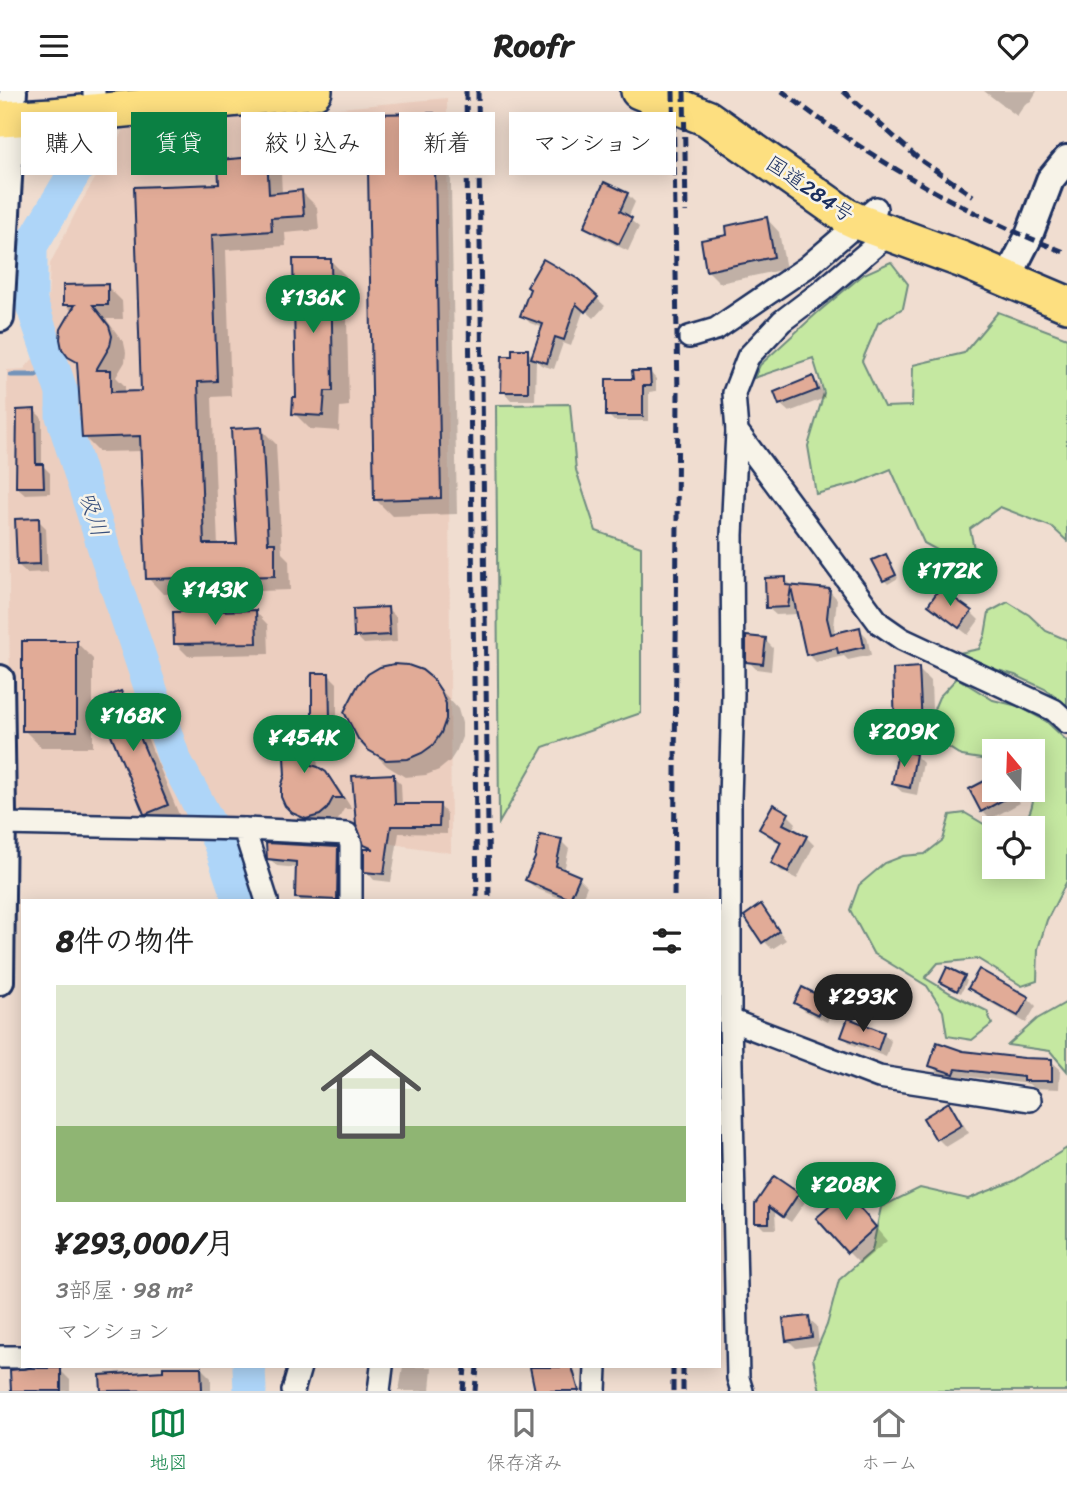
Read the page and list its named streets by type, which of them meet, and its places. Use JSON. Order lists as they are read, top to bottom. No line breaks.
{"streets":{"highway":["国道284号"]},"water":["吸川"],"north":"top","page":{"header":"Roofr","chip":["購入","賃貸","絞り込み","新着","マンション"],"price":["¥136K","¥172K","¥143K","¥168K","¥209K","¥454K","¥293K","¥208K"],"heading":"8件の物件","list":[{"name":"¥293,000/月","note":"3部屋 · 98 m² · マンション"}],"tabs":["地図","保存済み","ホーム"]}}
